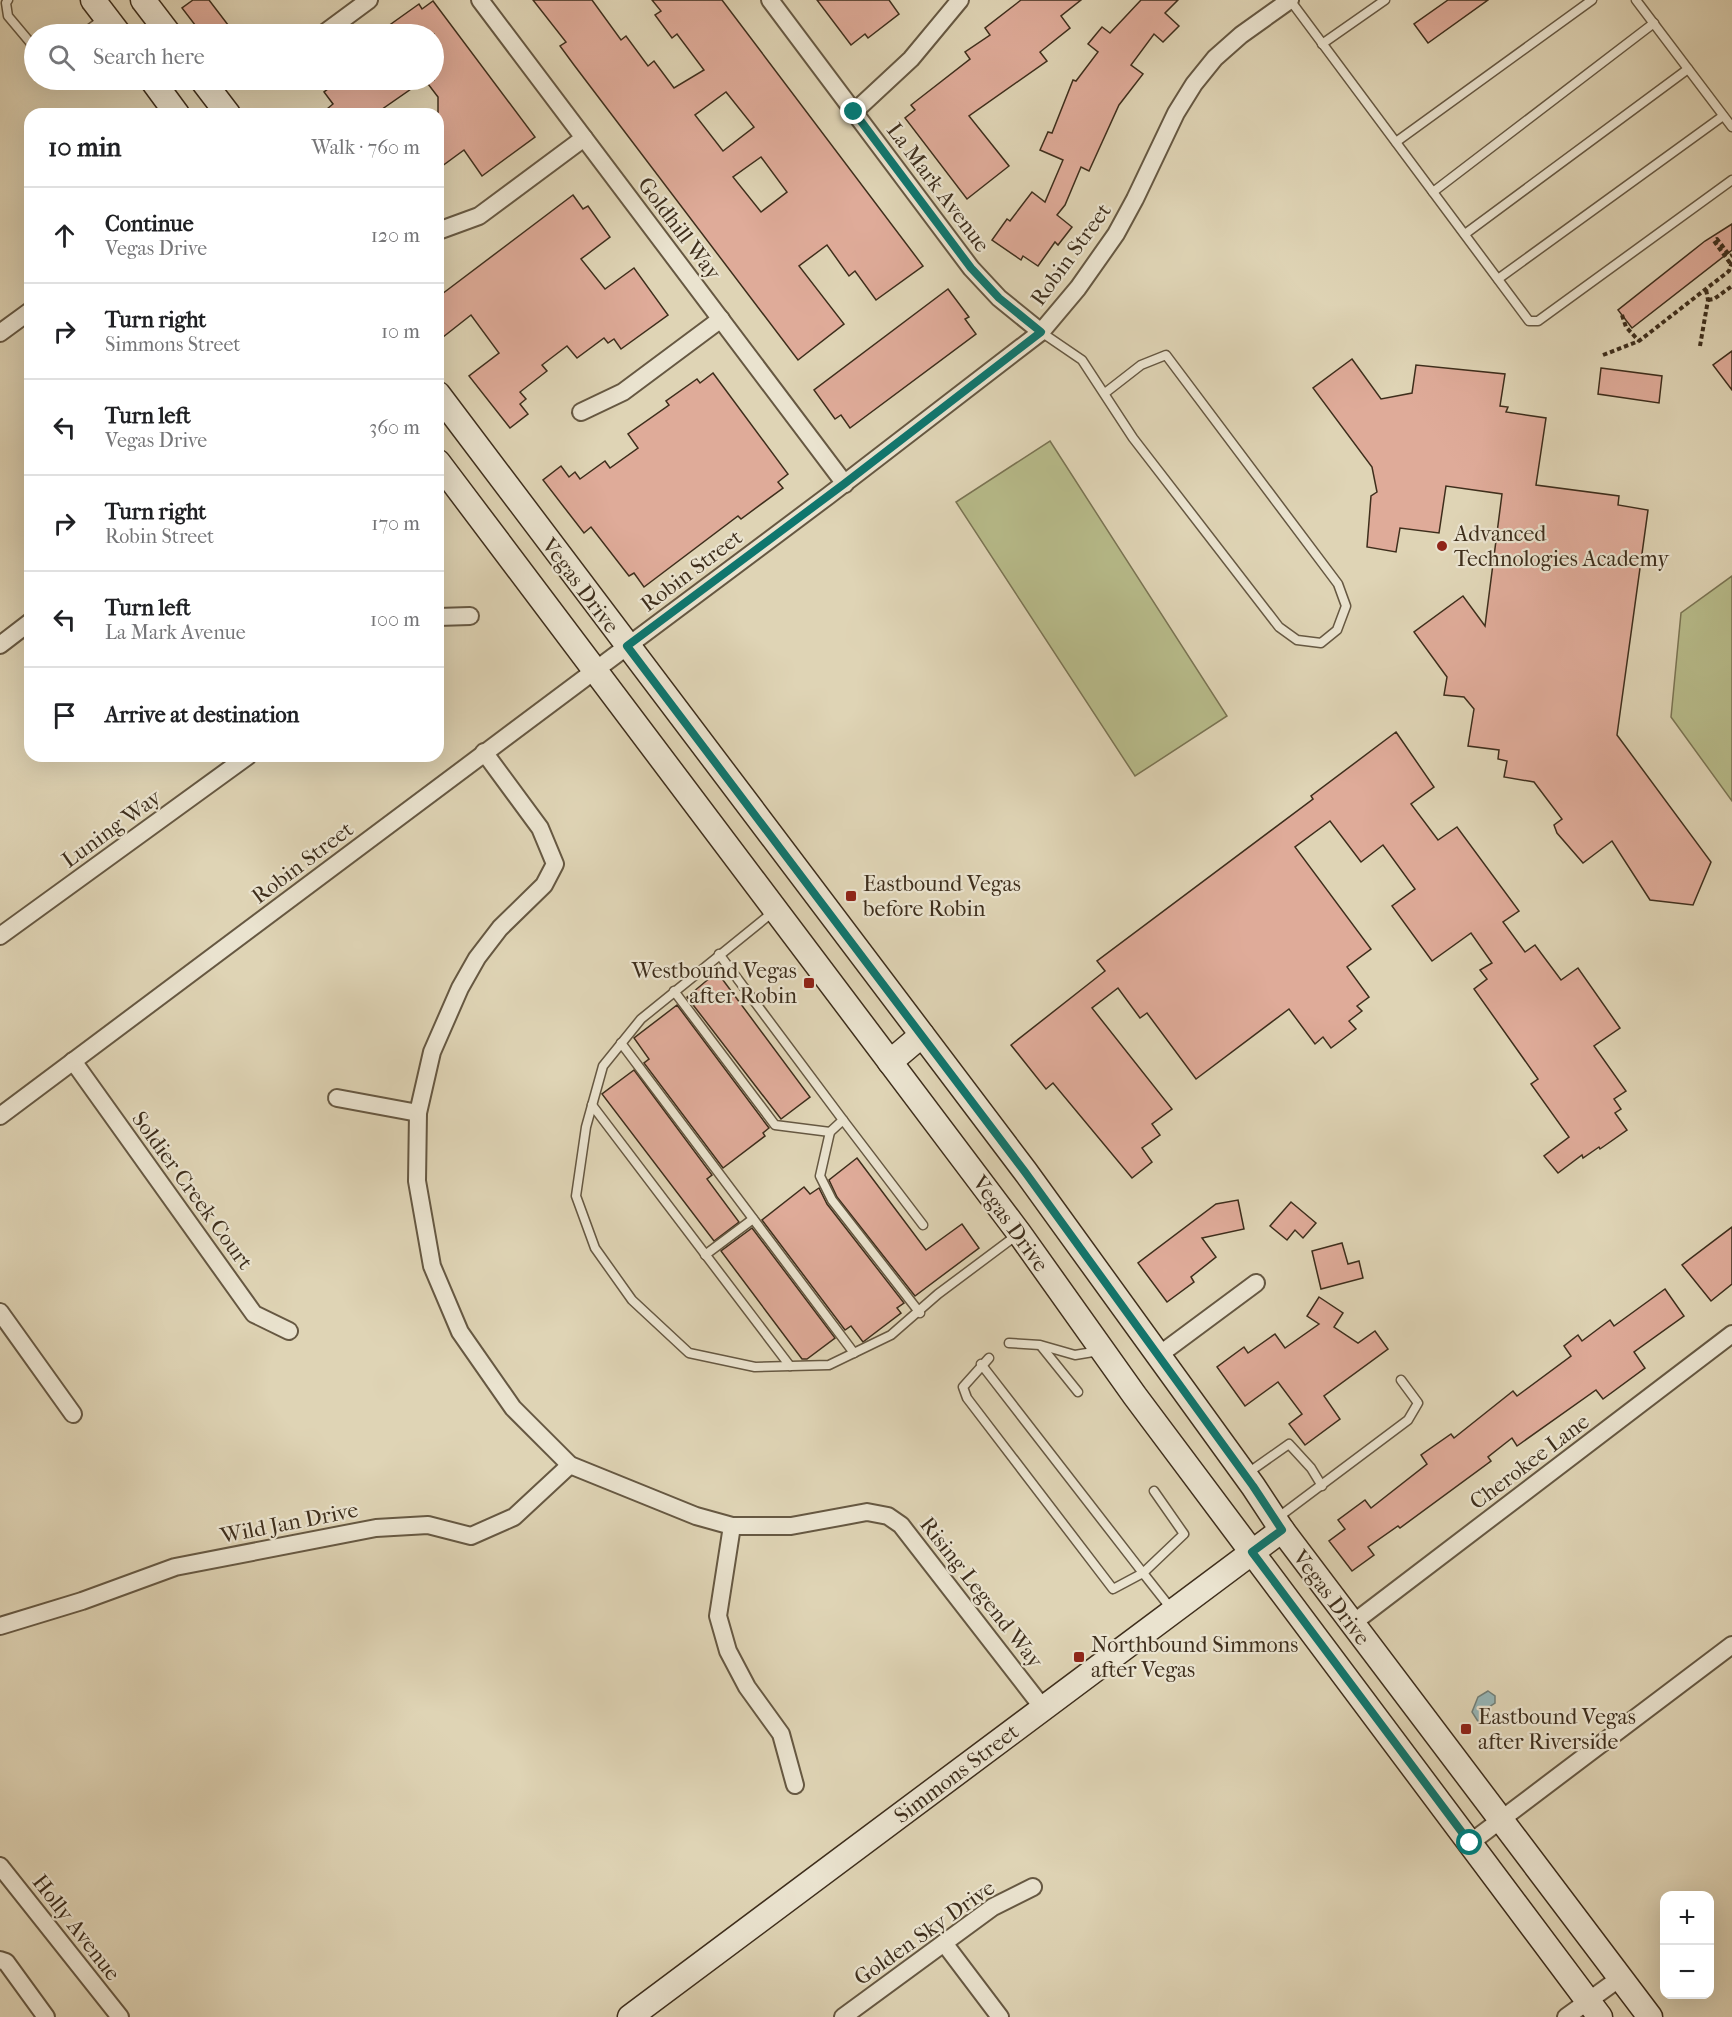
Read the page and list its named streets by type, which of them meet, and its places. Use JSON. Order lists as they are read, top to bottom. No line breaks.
{"streets":{"main road":["Vegas Drive","Simmons Street"],"street":["La Mark Avenue","Goldhill Way","Robin Street","Luning Way","Soldier Creek Court","Cherokee Lane","Wild Jan Drive","Rising Legend Way","Holly Avenue","Golden Sky Drive"]},"crossings":[["La Mark Avenue","Robin Street"],["Goldhill Way","Robin Street"],["Robin Street","Vegas Drive"],["Robin Street","Soldier Creek Court"],["Robin Street","Rising Legend Way"],["Vegas Drive","Cherokee Lane"],["Vegas Drive","Simmons Street"],["Wild Jan Drive","Rising Legend Way"],["Rising Legend Way","Simmons Street"]],"places":{"other":["Advanced Technologies Academy"],"transit":["Eastbound Vegas before Robin","Westbound Vegas after Robin","Northbound Simmons after Vegas","Eastbound Vegas after Riverside"]},"page":{"search":"Search here","heading":["10 min","Walk · 760 m"],"list":[["Continue","Vegas Drive","120 m"],["Turn right","Simmons Street","10 m"],["Turn left","Vegas Drive","360 m"],["Turn right","Robin Street","170 m"],["Turn left","La Mark Avenue","100 m"],"Arrive at destination"],"map_buttons":["+","−"]}}
